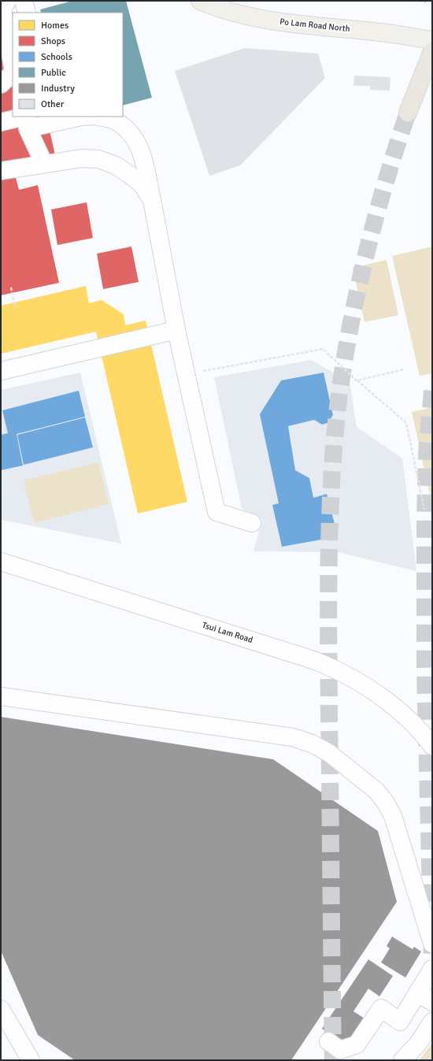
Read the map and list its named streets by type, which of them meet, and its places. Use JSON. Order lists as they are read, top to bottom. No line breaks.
{"streets":{"main road":["Po Lam Road North"],"street":["Tsui Lam Road"]},"legend":["Homes","Shops","Schools","Public","Industry","Other"]}
